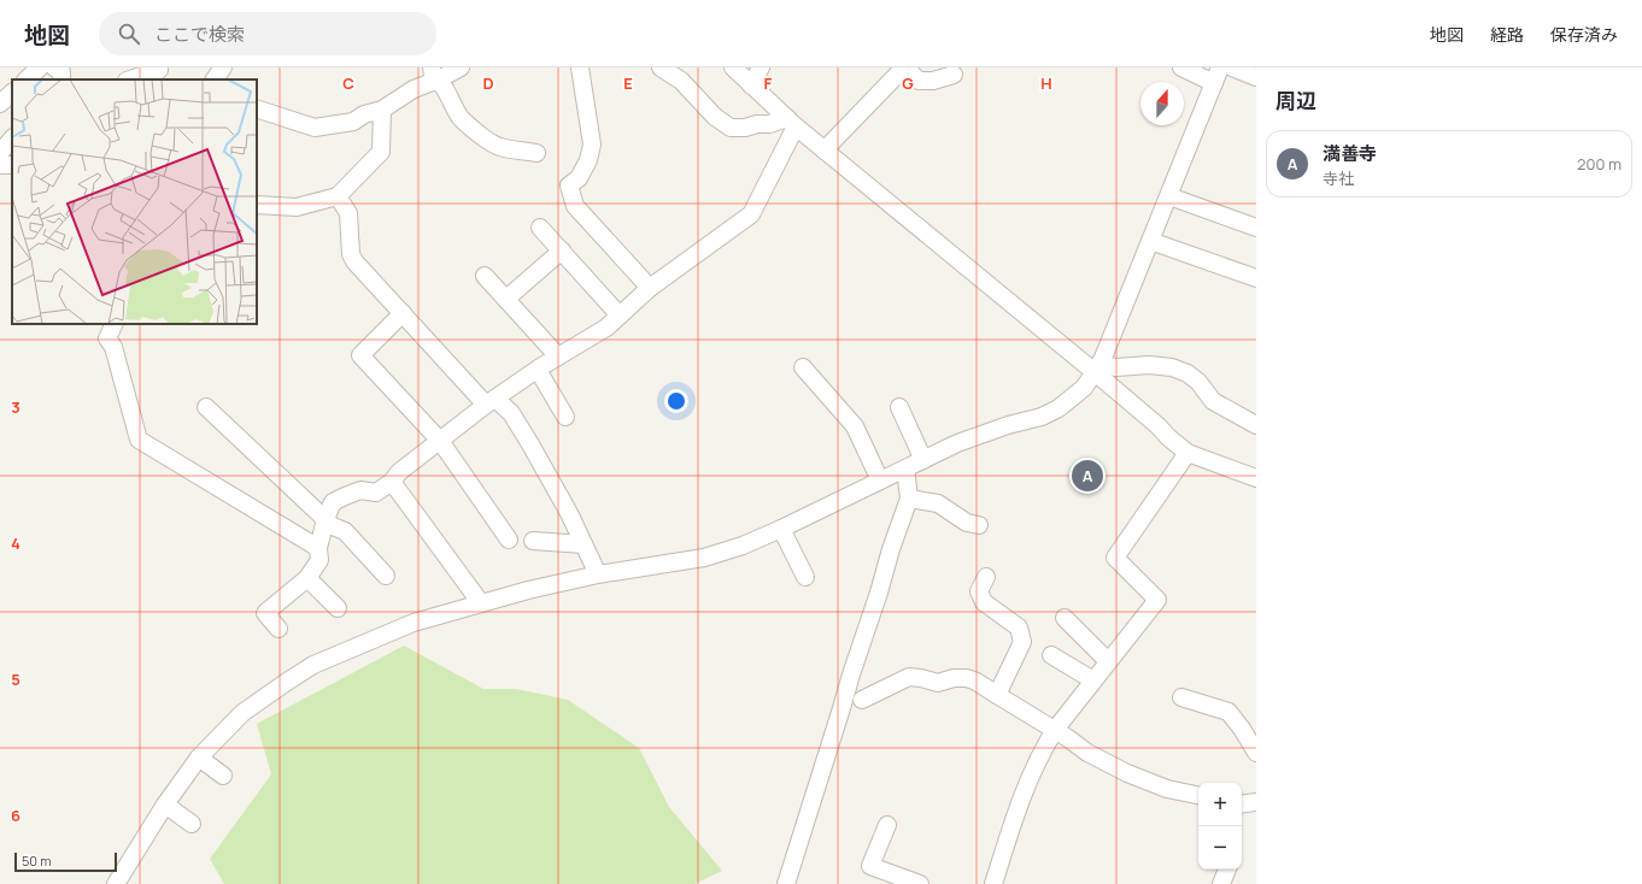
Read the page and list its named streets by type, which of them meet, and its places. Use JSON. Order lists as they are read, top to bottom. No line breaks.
{"scale_bar":"50 m","north":"top","page":{"header":"地図","search":"ここで検索","nav":["地図","経路","保存済み"],"heading":"周辺","list":[{"mark":"A","name":"満善寺","note":"寺社","value":"200 m"}],"pins":"A","map_buttons":["+","−"],"scale":"50 m"},"grid":{"columns":["C","D","E","F","G","H"],"rows":["3","4","5","6"]}}
